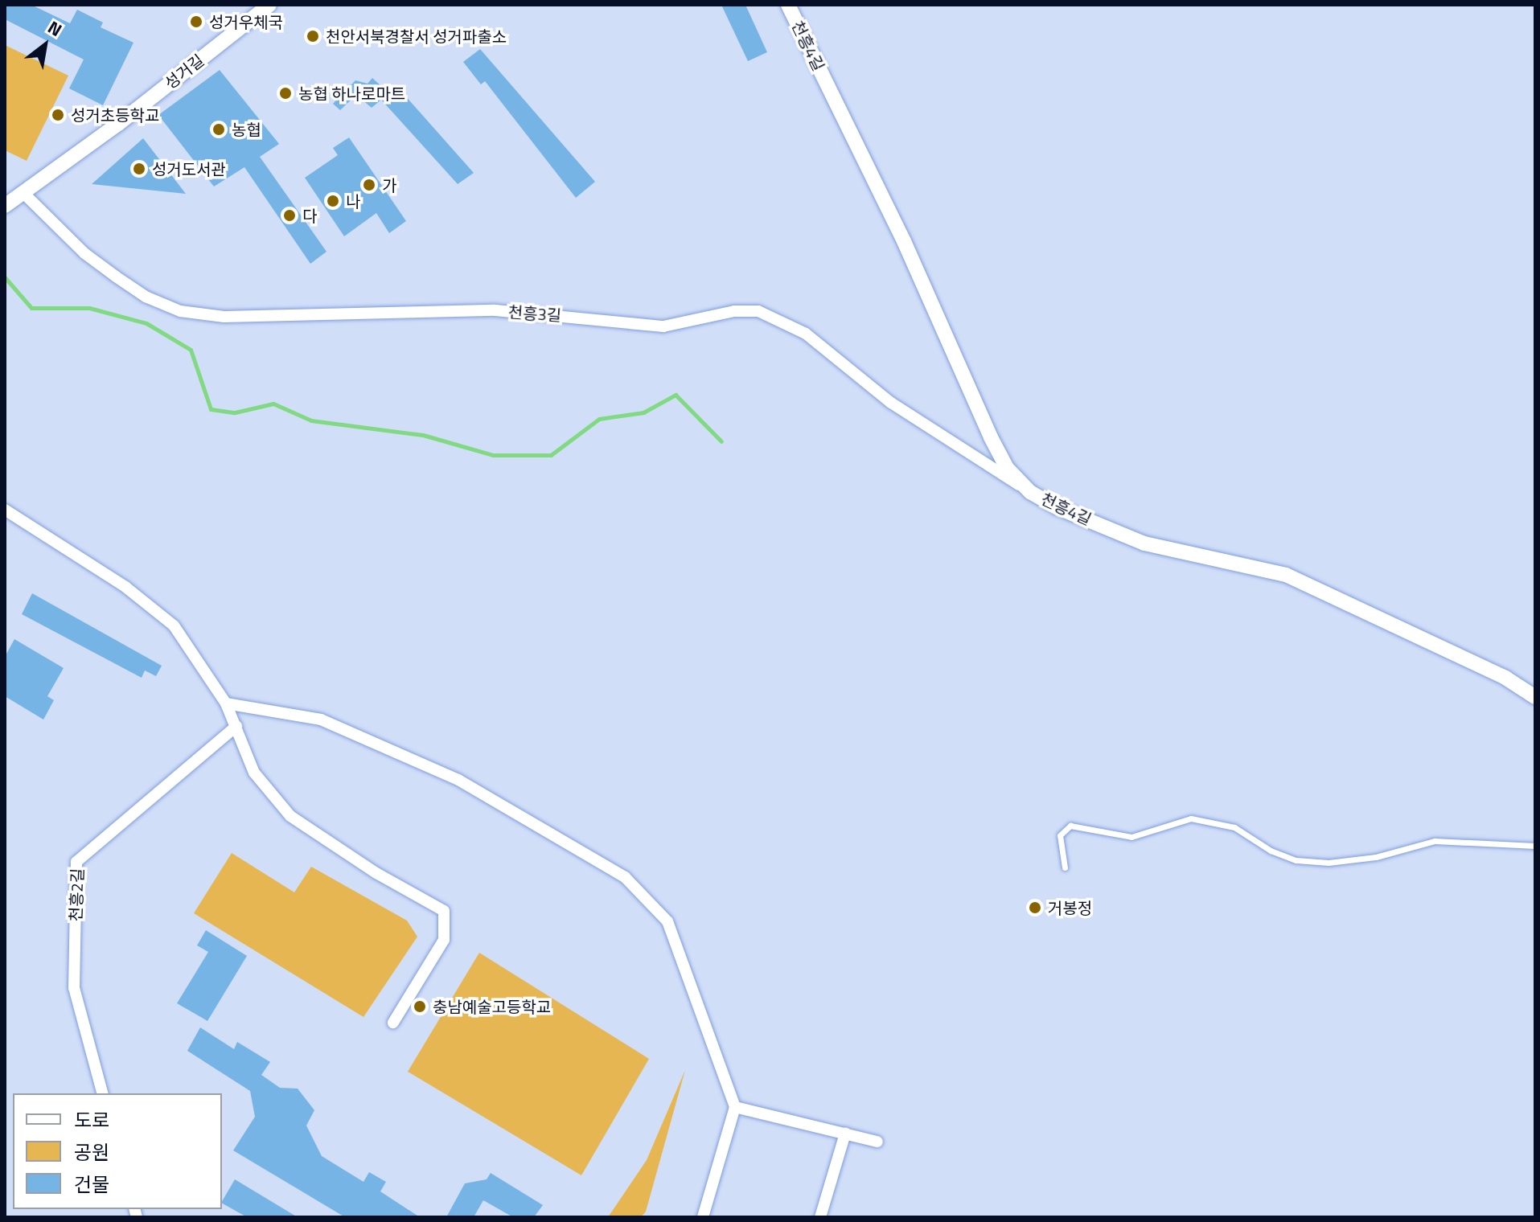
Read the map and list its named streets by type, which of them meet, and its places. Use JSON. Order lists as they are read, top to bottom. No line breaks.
{"streets":{"street":["천흥4길","성거길","천흥3길","천흥2길"]},"crossings":[["천흥4길","천흥3길"],["성거길","천흥3길"]],"places":["성거우체국","천안서북경찰서 성거파출소","농협 하나로마트","성거초등학교","농협","성거도서관","가","나","다","거봉정","충남예술고등학교"],"legend":["도로","공원","건물"],"north":"top right"}
